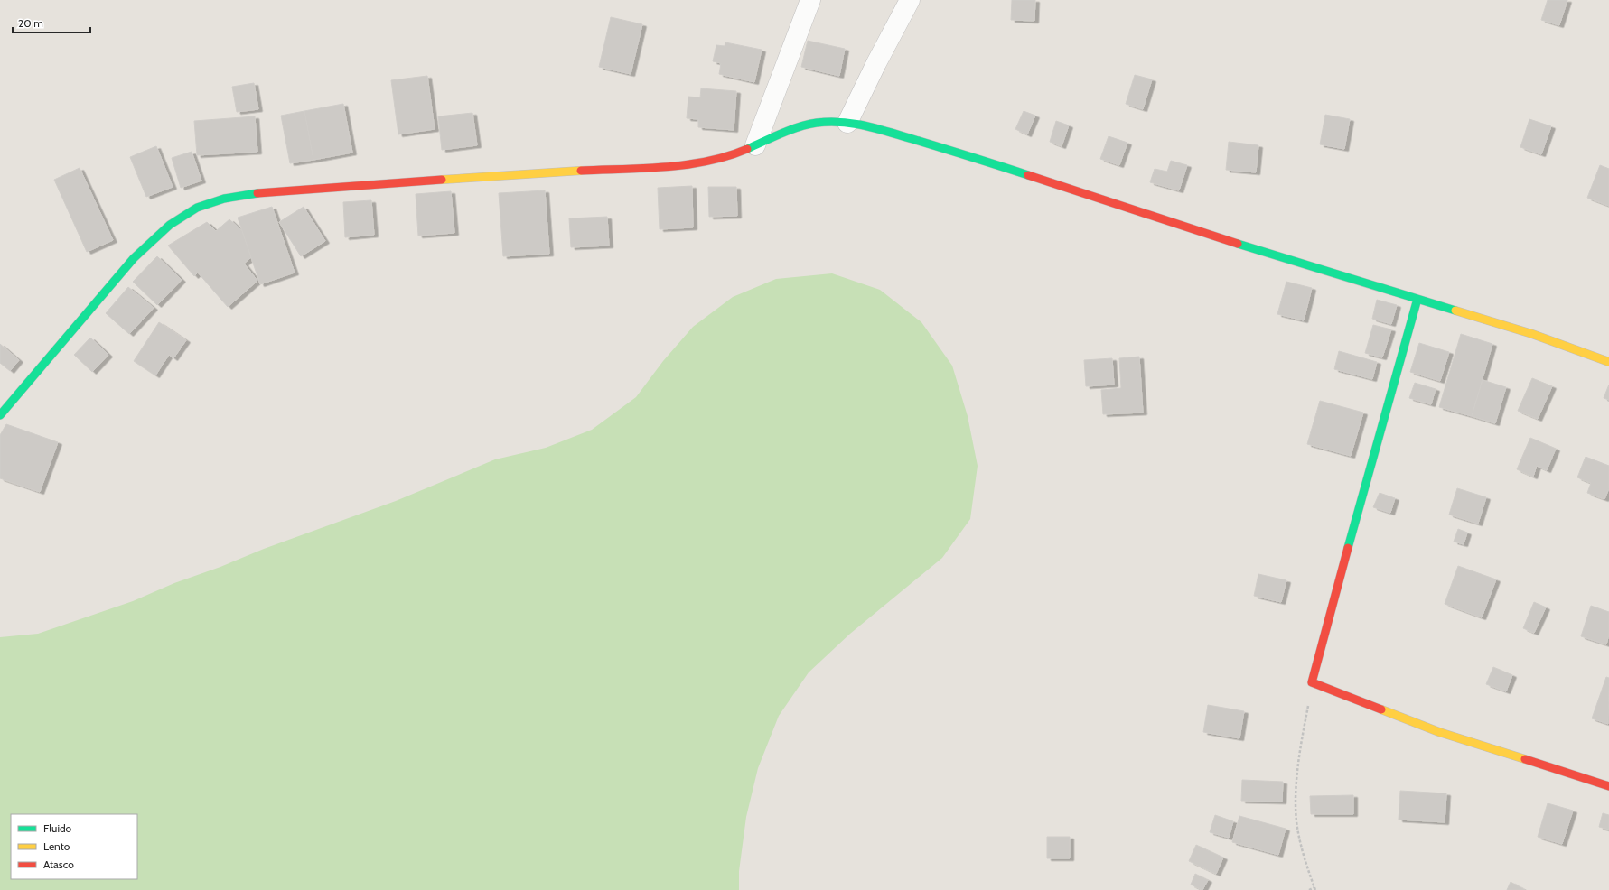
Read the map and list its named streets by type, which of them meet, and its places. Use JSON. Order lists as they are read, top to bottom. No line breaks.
{"legend":["Fluido","Lento","Atasco"],"scale_bar":"20 m"}
